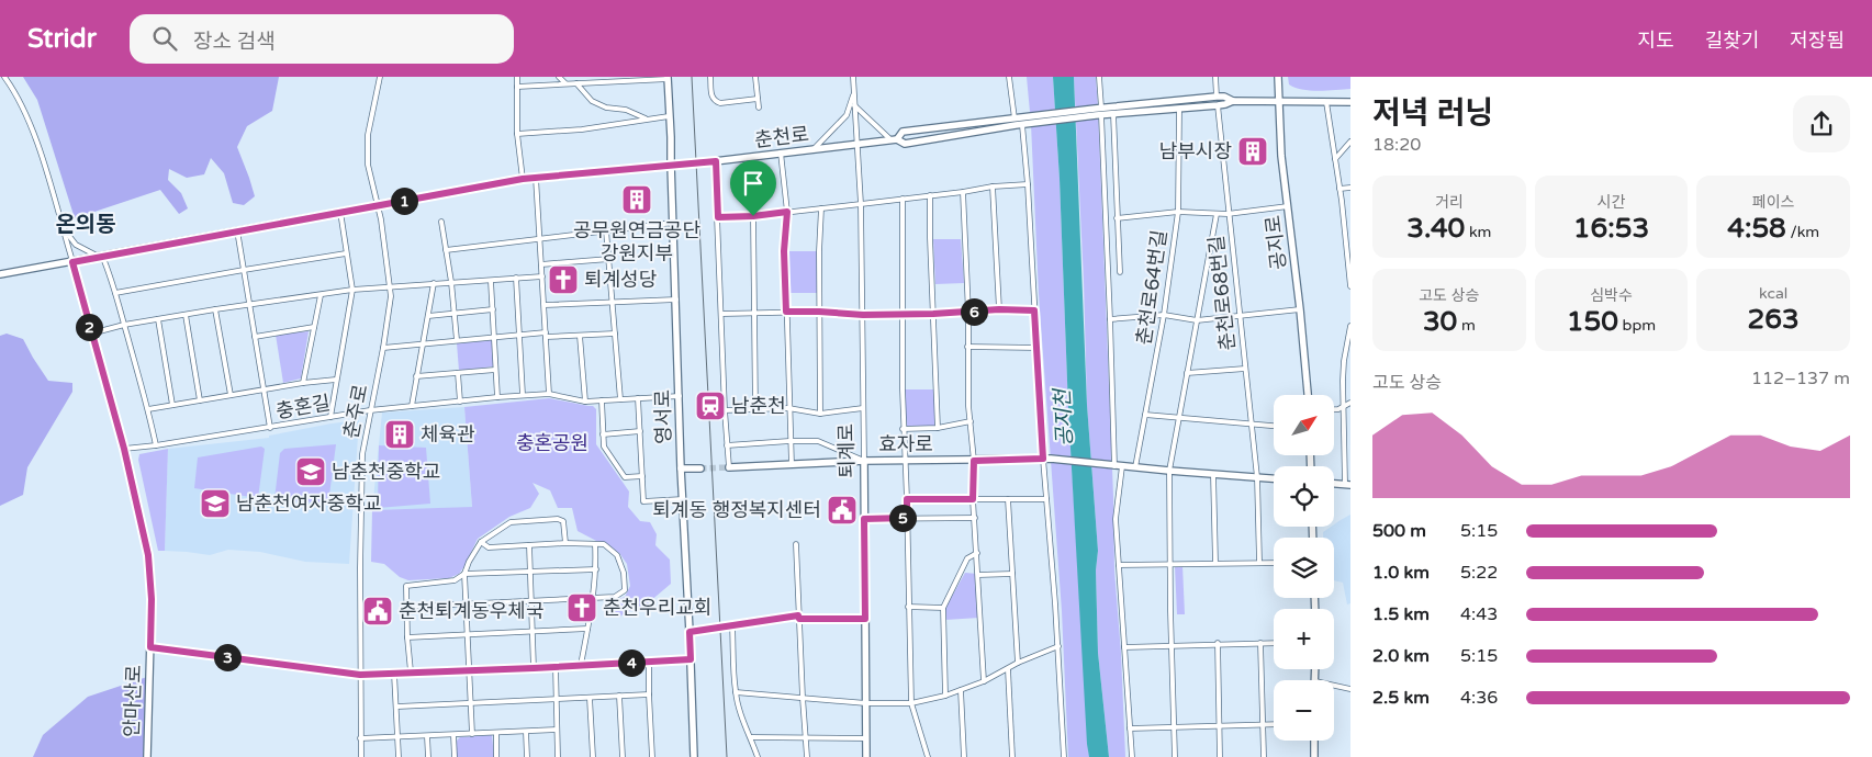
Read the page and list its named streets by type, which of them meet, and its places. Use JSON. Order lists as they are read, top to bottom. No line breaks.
{"streets":{"street":["춘천로","공지로","춘천로64번길","춘천로68번길","충혼길","춘주로","영서로","효자로","퇴계로","안마산로"]},"crossings":[["춘천로","춘주로"],["춘천로","영서로"],["춘천로","퇴계로"],["춘천로","안마산로"],["충혼길","춘주로"],["충혼길","영서로"],["충혼길","안마산로"],["효자로","퇴계로"]],"districts":["온의동"],"water":["공지천"],"parks":["충혼공원"],"places":{"building":["남부시장","공무원연금공단 강원지부","체육관"],"church":["퇴계성당","춘천우리교회"],"station":["남춘천"],"school or university":["남춘천중학교","남춘천여자중학교"],"public building":["퇴계동 행정복지센터","춘천퇴계동우체국"]},"north":"top right","page":{"header":"Stridr","search":"장소 검색","nav":["지도","길찾기","저장됨"],"heading":["저녁 러닝","18:20"],"stats":[["거리","3.40 km"],["시간","16:53"],["페이스","4:58 /km"],["고도 상승","30 m"],["심박수","150 bpm"],["kcal","263"]],"pins":["1","6","2","5","3","4"],"chart":["고도 상승","112–137 m"],"map_buttons":["+","−"],"list":[{"name":"500 m","note":"5:15"},{"name":"1.0 km","note":"5:22"},{"name":"1.5 km","note":"4:43"},{"name":"2.0 km","note":"5:15"},{"name":"2.5 km","note":"4:36"}]}}
